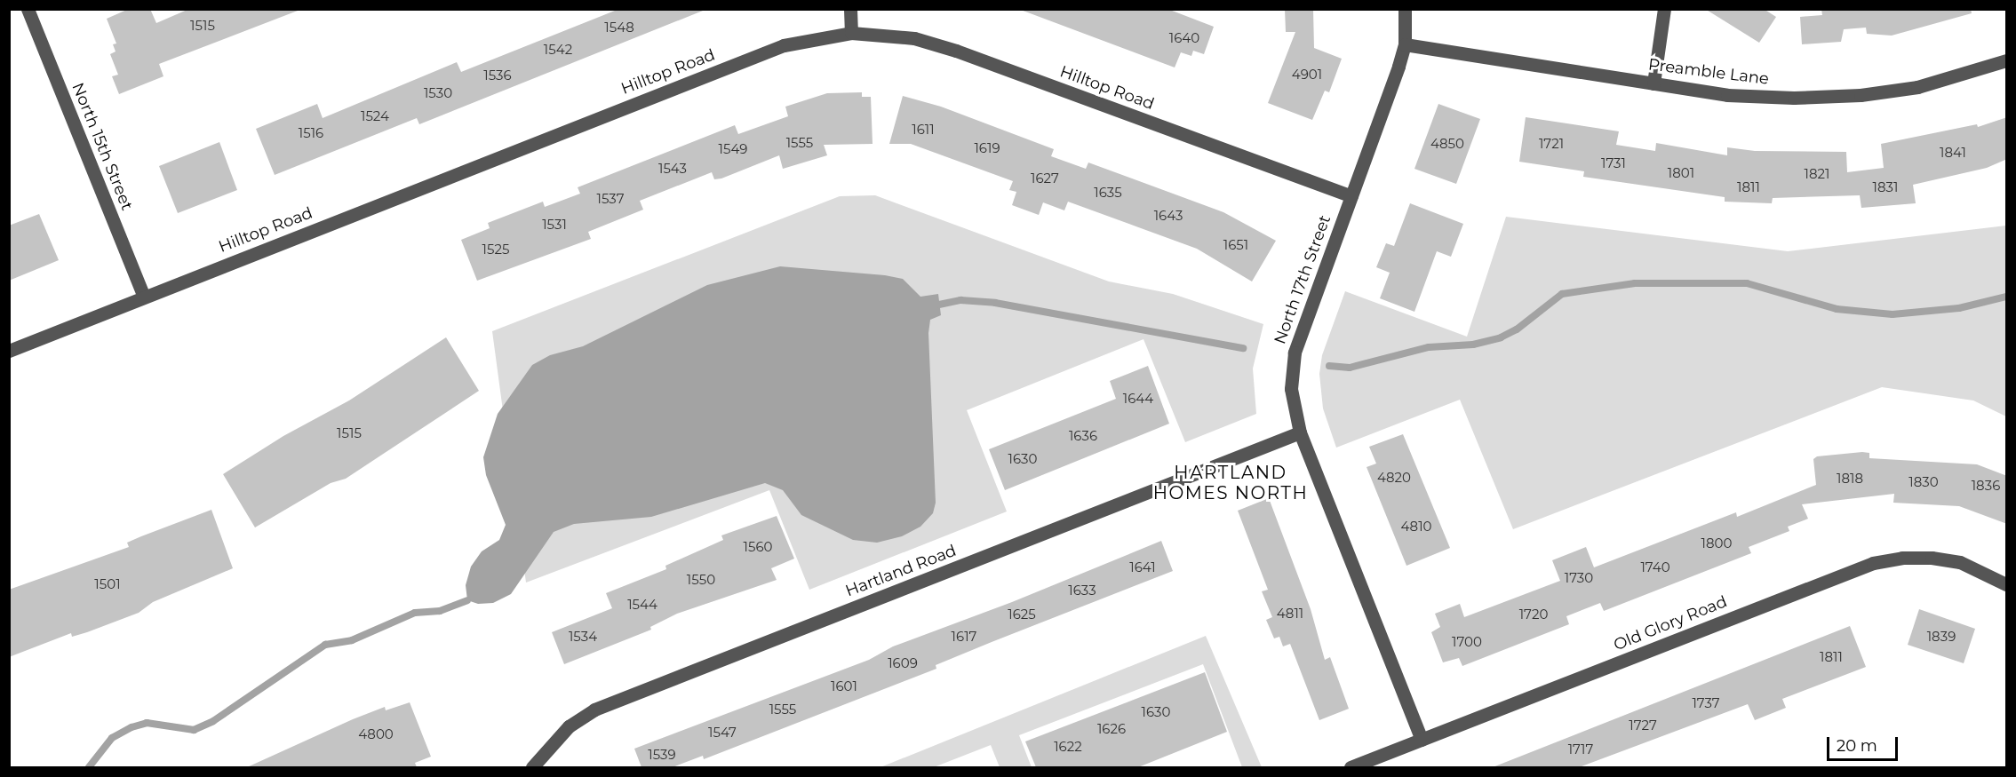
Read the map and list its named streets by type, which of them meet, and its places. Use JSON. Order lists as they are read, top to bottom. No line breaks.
{"streets":{"street":["Hilltop Road","Preamble Lane","North 15th Street","North 17th Street","Hartland Road","Old Glory Road"]},"crossings":[["Hilltop Road","North 15th Street"],["Hilltop Road","North 17th Street"],["Preamble Lane","North 17th Street"],["North 17th Street","Hartland Road"],["North 17th Street","Old Glory Road"]],"districts":["HARTLAND HOMES NORTH"],"house_numbers":["1515","1548","1640","1542","4901","1536","1530","1524","1611","1516","1555","4850","1721","1619","1549","1841","1731","1543","1801","1821","1627","1811","1831","1635","1537","1643","1531","1651","1525","1644","1515","1636","1630","4820","1818","1830","1836","4810","1800","1560","1641","1740","1730","1550","1501","1633","1544","4811","1625","1720","1534","1617","1839","1700","1811","1609","1601","1737","1555","1630","1727","1626","1547","4800","1622","1717","1539"],"scale_bar":"20 m"}
